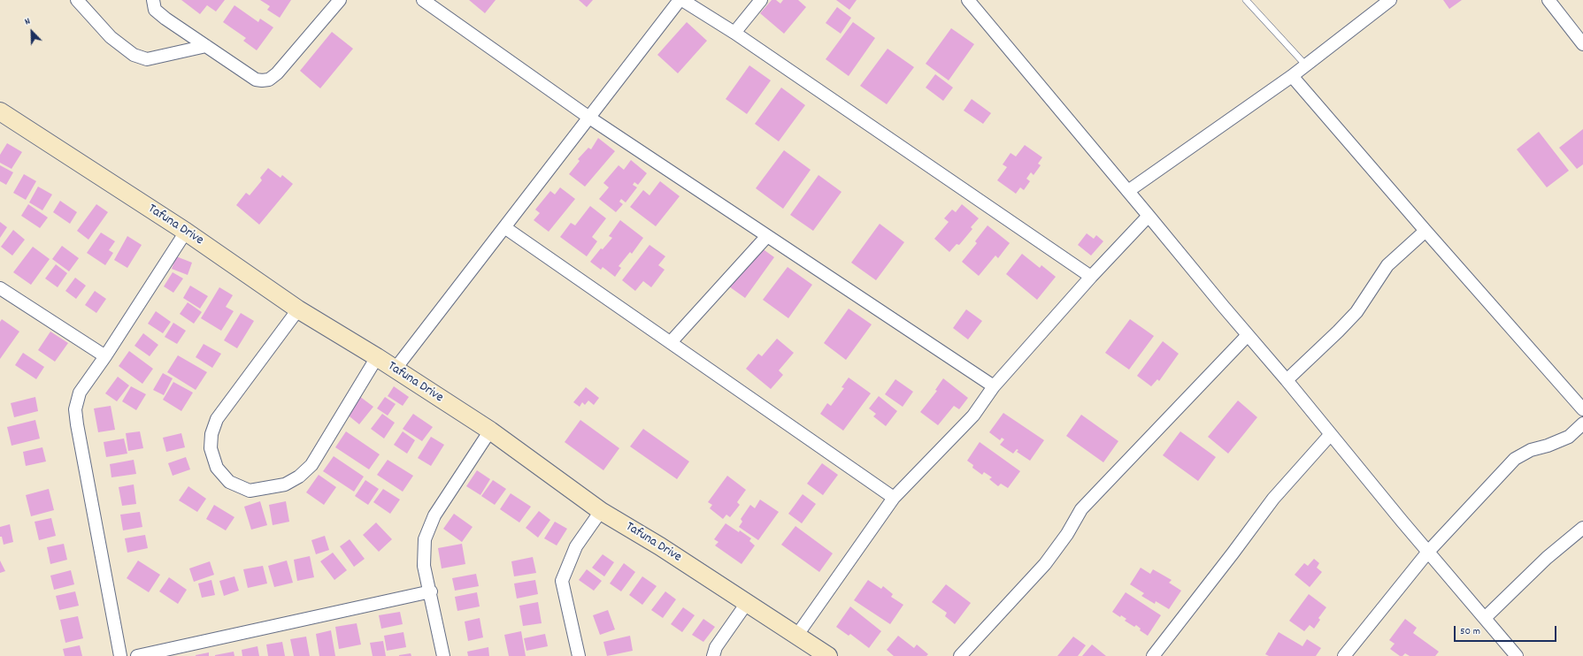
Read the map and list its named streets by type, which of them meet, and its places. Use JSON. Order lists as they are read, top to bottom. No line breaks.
{"streets":{"main road":["Tafuna Drive"]},"scale_bar":"50 m","north":"top left"}
